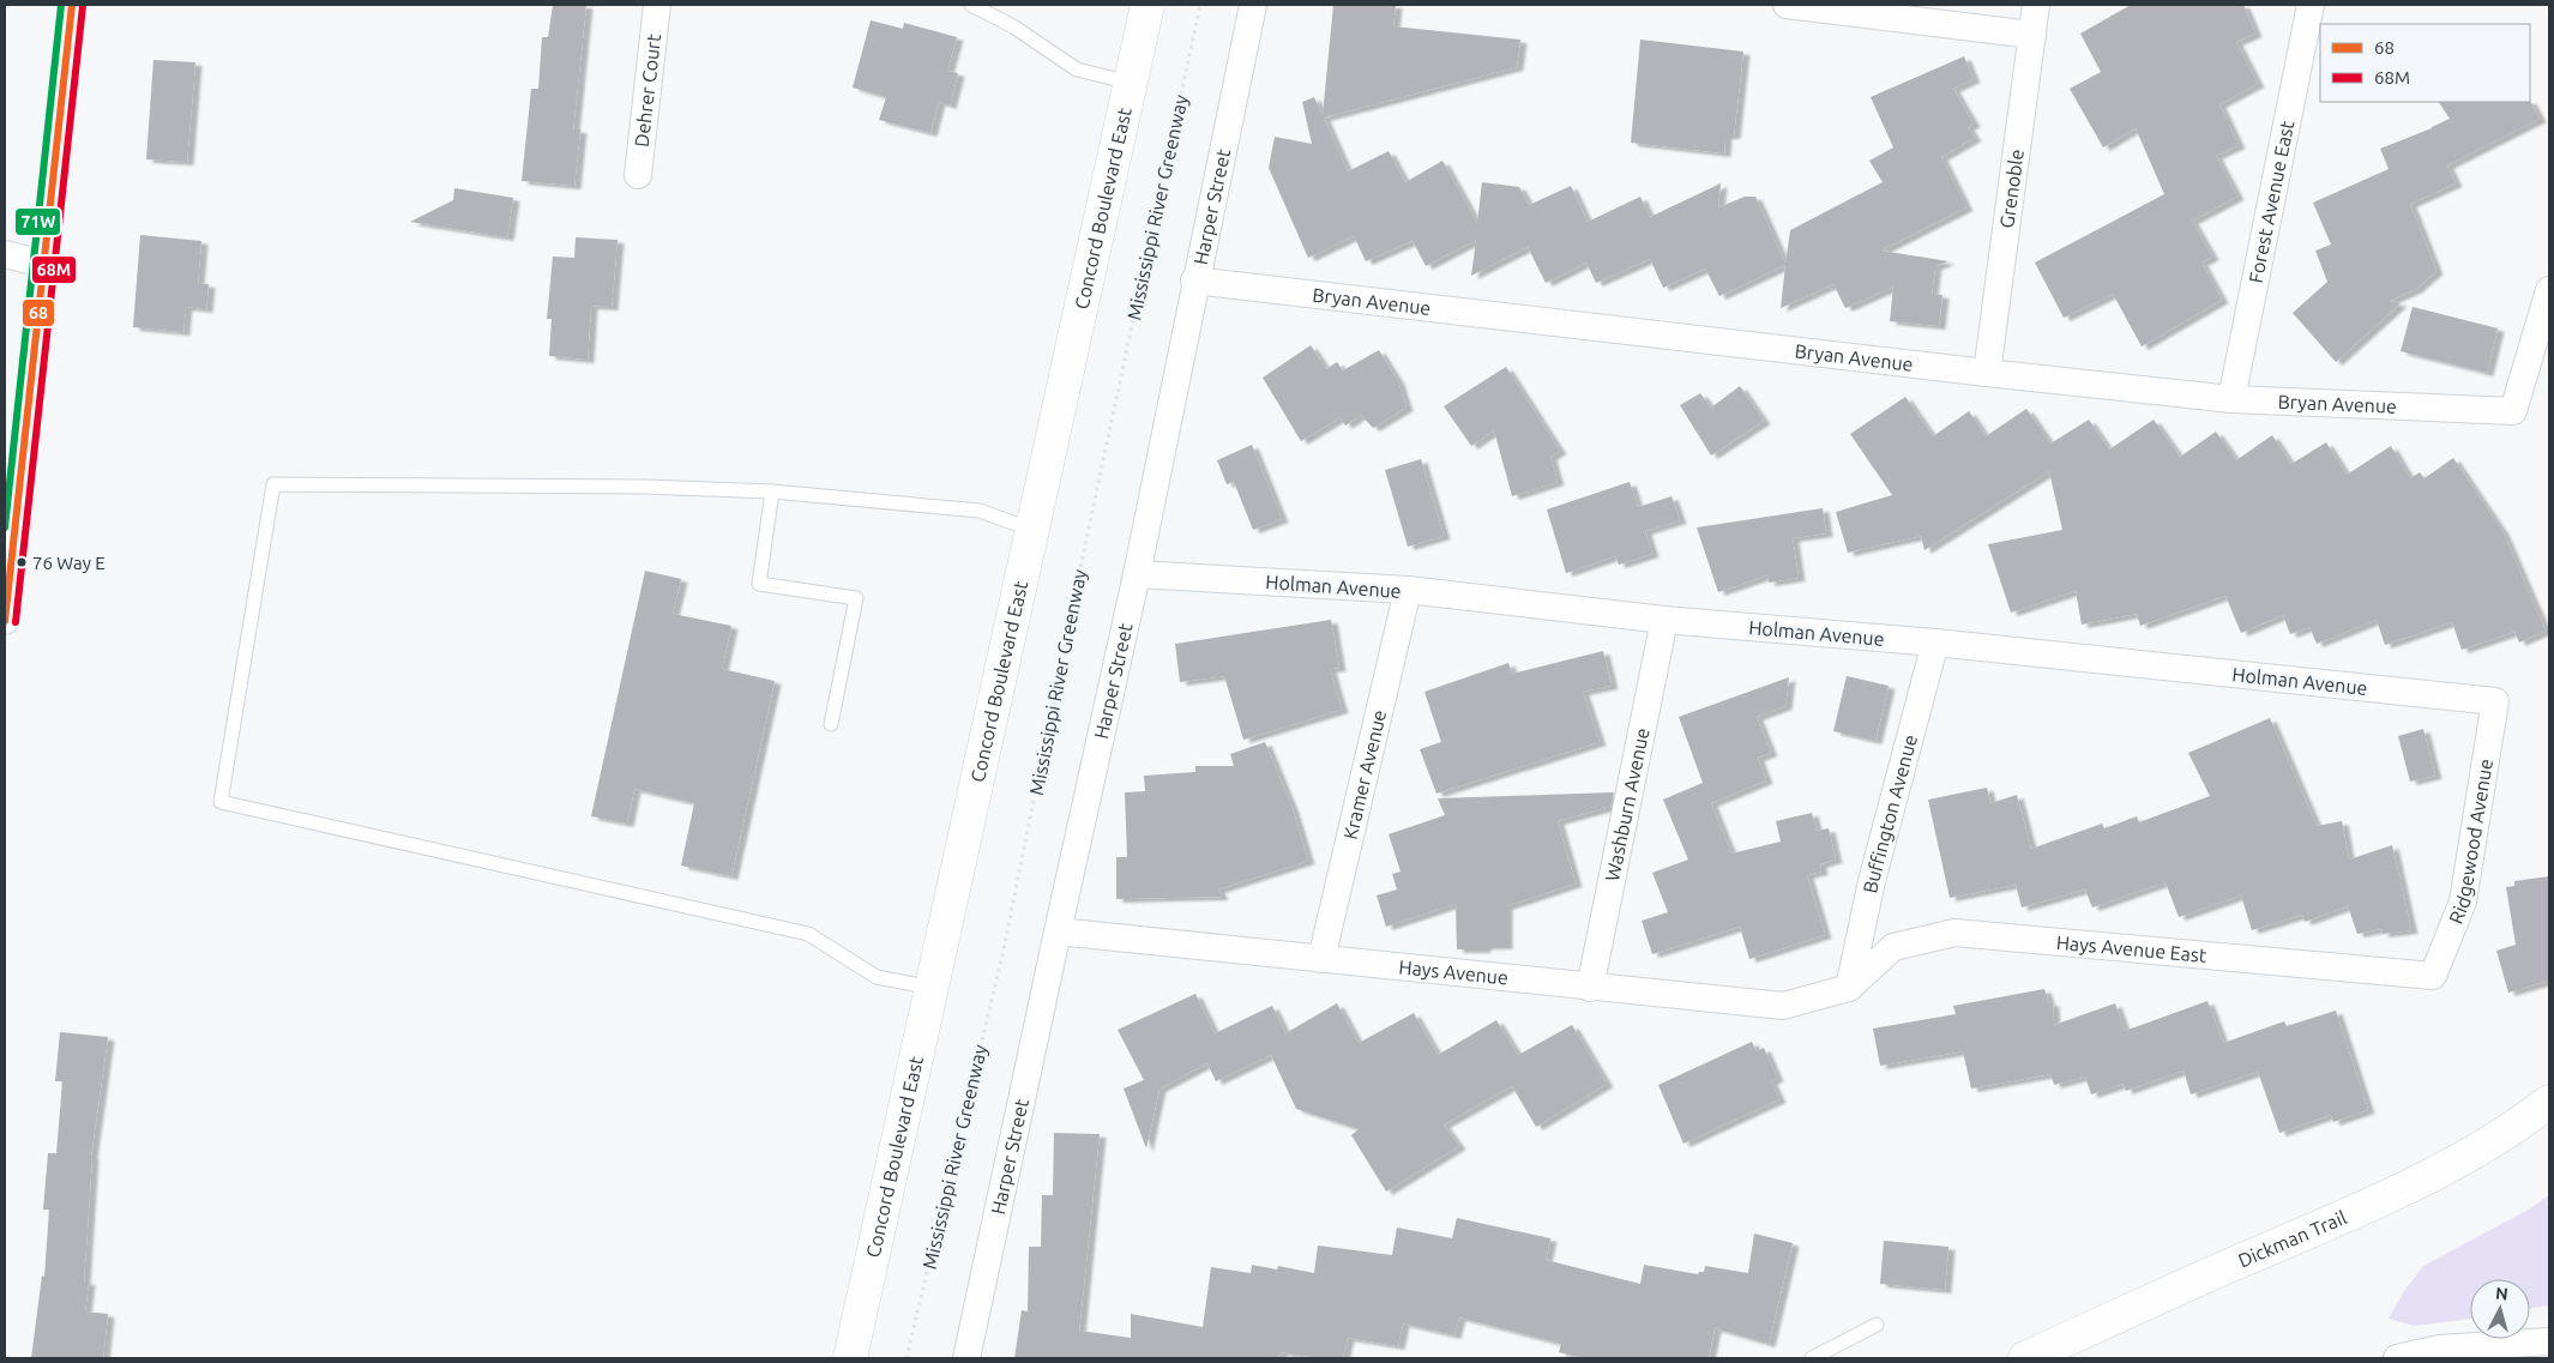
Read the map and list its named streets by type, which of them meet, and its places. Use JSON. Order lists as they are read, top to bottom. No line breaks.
{"streets":{"main road":["Concord Boulevard East","Dickman Trail"],"street":["Dehrer Court","Grenoble","Forest Avenue East","Harper Street","Bryan Avenue","Holman Avenue","Kramer Avenue","Washburn Avenue","Buffington Avenue","Ridgewood Avenue","Hays Avenue East","Hays Avenue"],"path":["Mississippi River Greenway"]},"crossings":[["Grenoble","Bryan Avenue"],["Forest Avenue East","Bryan Avenue"],["Harper Street","Bryan Avenue"],["Harper Street","Holman Avenue"],["Harper Street","Hays Avenue"],["Holman Avenue","Kramer Avenue"],["Holman Avenue","Washburn Avenue"],["Holman Avenue","Buffington Avenue"],["Holman Avenue","Ridgewood Avenue"],["Kramer Avenue","Hays Avenue"],["Washburn Avenue","Hays Avenue"],["Buffington Avenue","Hays Avenue East"],["Buffington Avenue","Hays Avenue"],["Ridgewood Avenue","Hays Avenue East"],["Hays Avenue East","Hays Avenue"]],"places":["76 Way E"],"lines":["transit line 68","transit line 71W","transit line 68M"],"legend":["68","68M"],"north":"top"}
